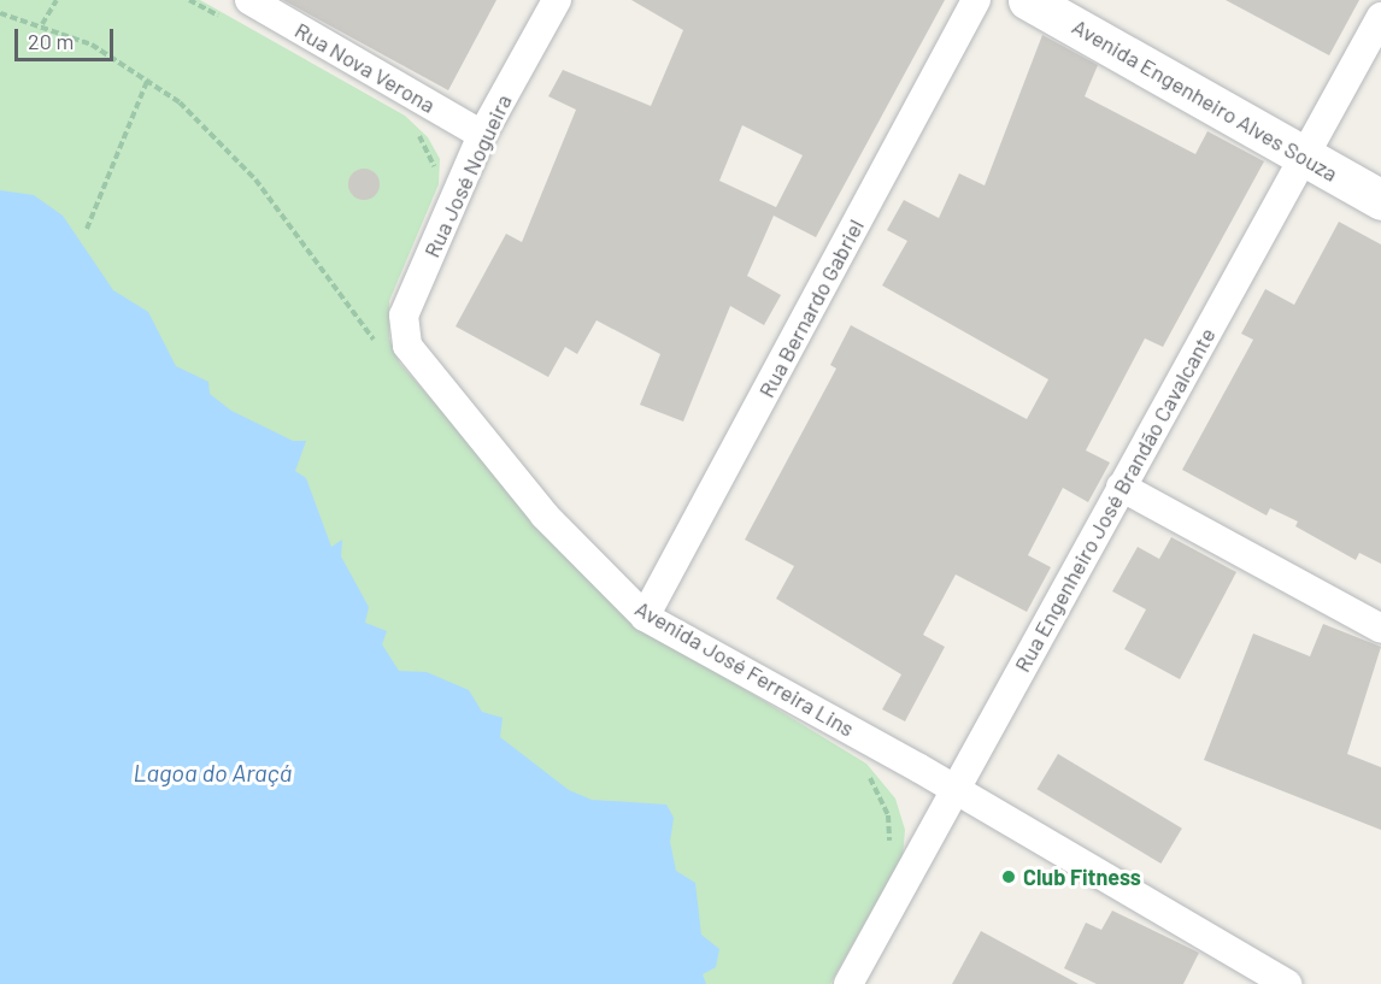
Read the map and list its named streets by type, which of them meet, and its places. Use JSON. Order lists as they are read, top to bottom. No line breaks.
{"streets":{"main road":["Avenida Engenheiro Alves Souza"],"street":["Rua Nova Verona","Rua José Nogueira","Rua Bernardo Gabriel","Rua Engenheiro José Brandão Cavalcante","Avenida José Ferreira Lins"]},"crossings":[["Rua Nova Verona","Rua José Nogueira"],["Avenida Engenheiro Alves Souza","Rua Engenheiro José Brandão Cavalcante"],["Rua José Nogueira","Avenida José Ferreira Lins"],["Rua Bernardo Gabriel","Avenida José Ferreira Lins"],["Rua Engenheiro José Brandão Cavalcante","Avenida José Ferreira Lins"]],"water":["Lagoa do Araçá"],"places":["Club Fitness"],"scale_bar":"20 m"}
